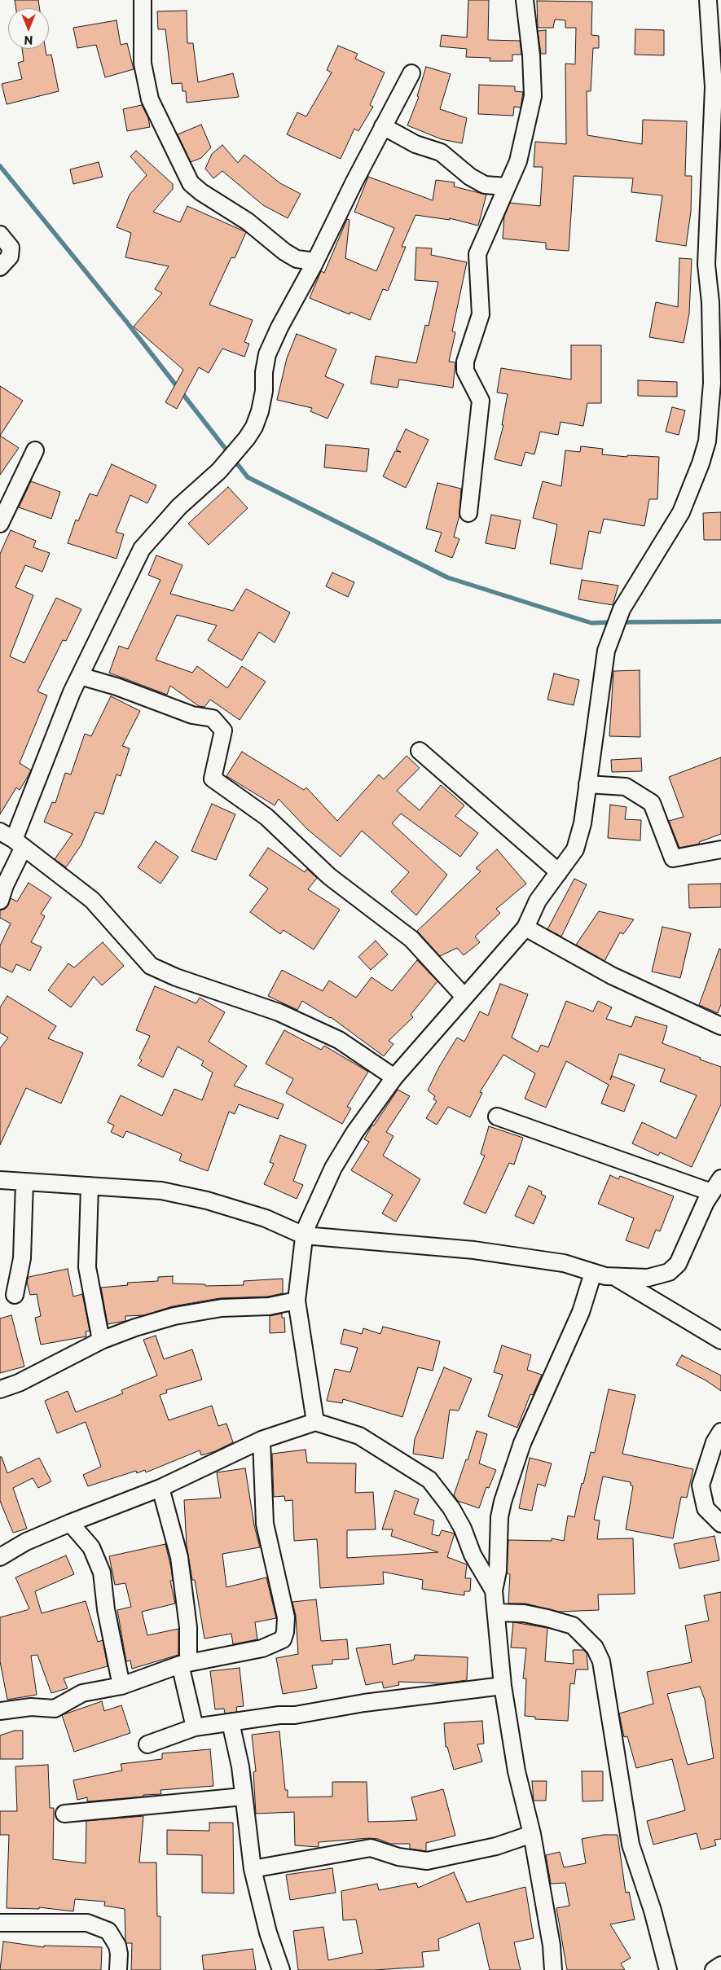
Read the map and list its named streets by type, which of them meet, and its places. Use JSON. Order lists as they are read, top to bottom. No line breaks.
{"north":"bottom"}
